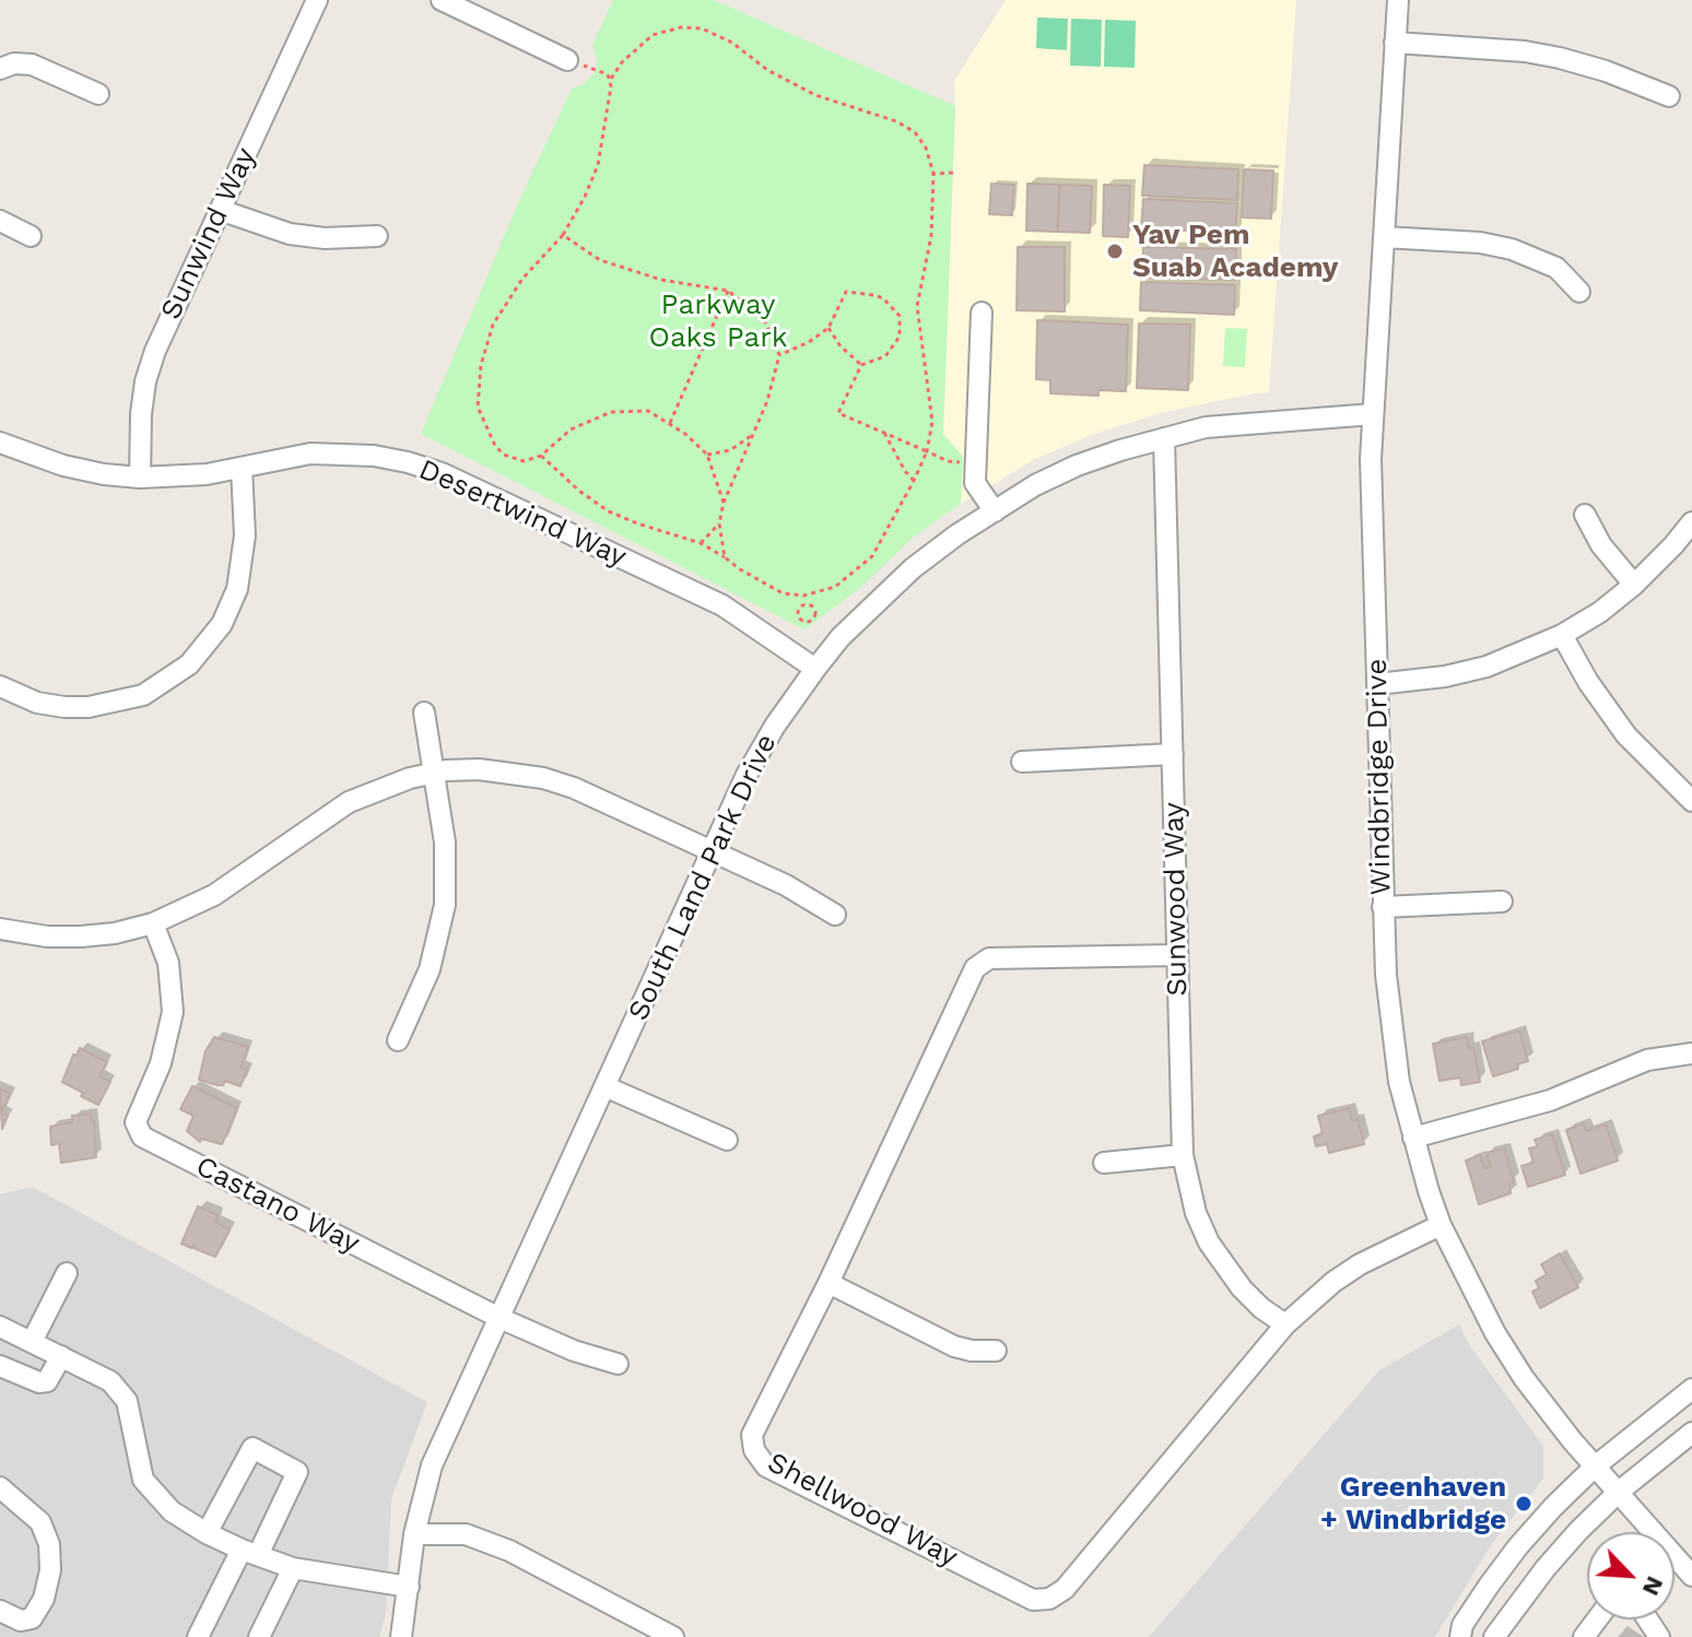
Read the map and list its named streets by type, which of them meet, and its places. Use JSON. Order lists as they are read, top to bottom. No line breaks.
{"streets":{"street":["Sunwind Way","Desertwind Way","Windbridge Drive","South Land Park Drive","Sunwood Way","Castano Way","Shellwood Way"]},"crossings":[["Sunwind Way","Desertwind Way"],["Desertwind Way","South Land Park Drive"],["Windbridge Drive","South Land Park Drive"],["Windbridge Drive","Shellwood Way"],["South Land Park Drive","Sunwood Way"],["South Land Park Drive","Castano Way"],["Sunwood Way","Shellwood Way"]],"parks":["Parkway Oaks Park"],"places":["Yav Pem Suab Academy","Greenhaven + Windbridge"],"north":"bottom right"}
